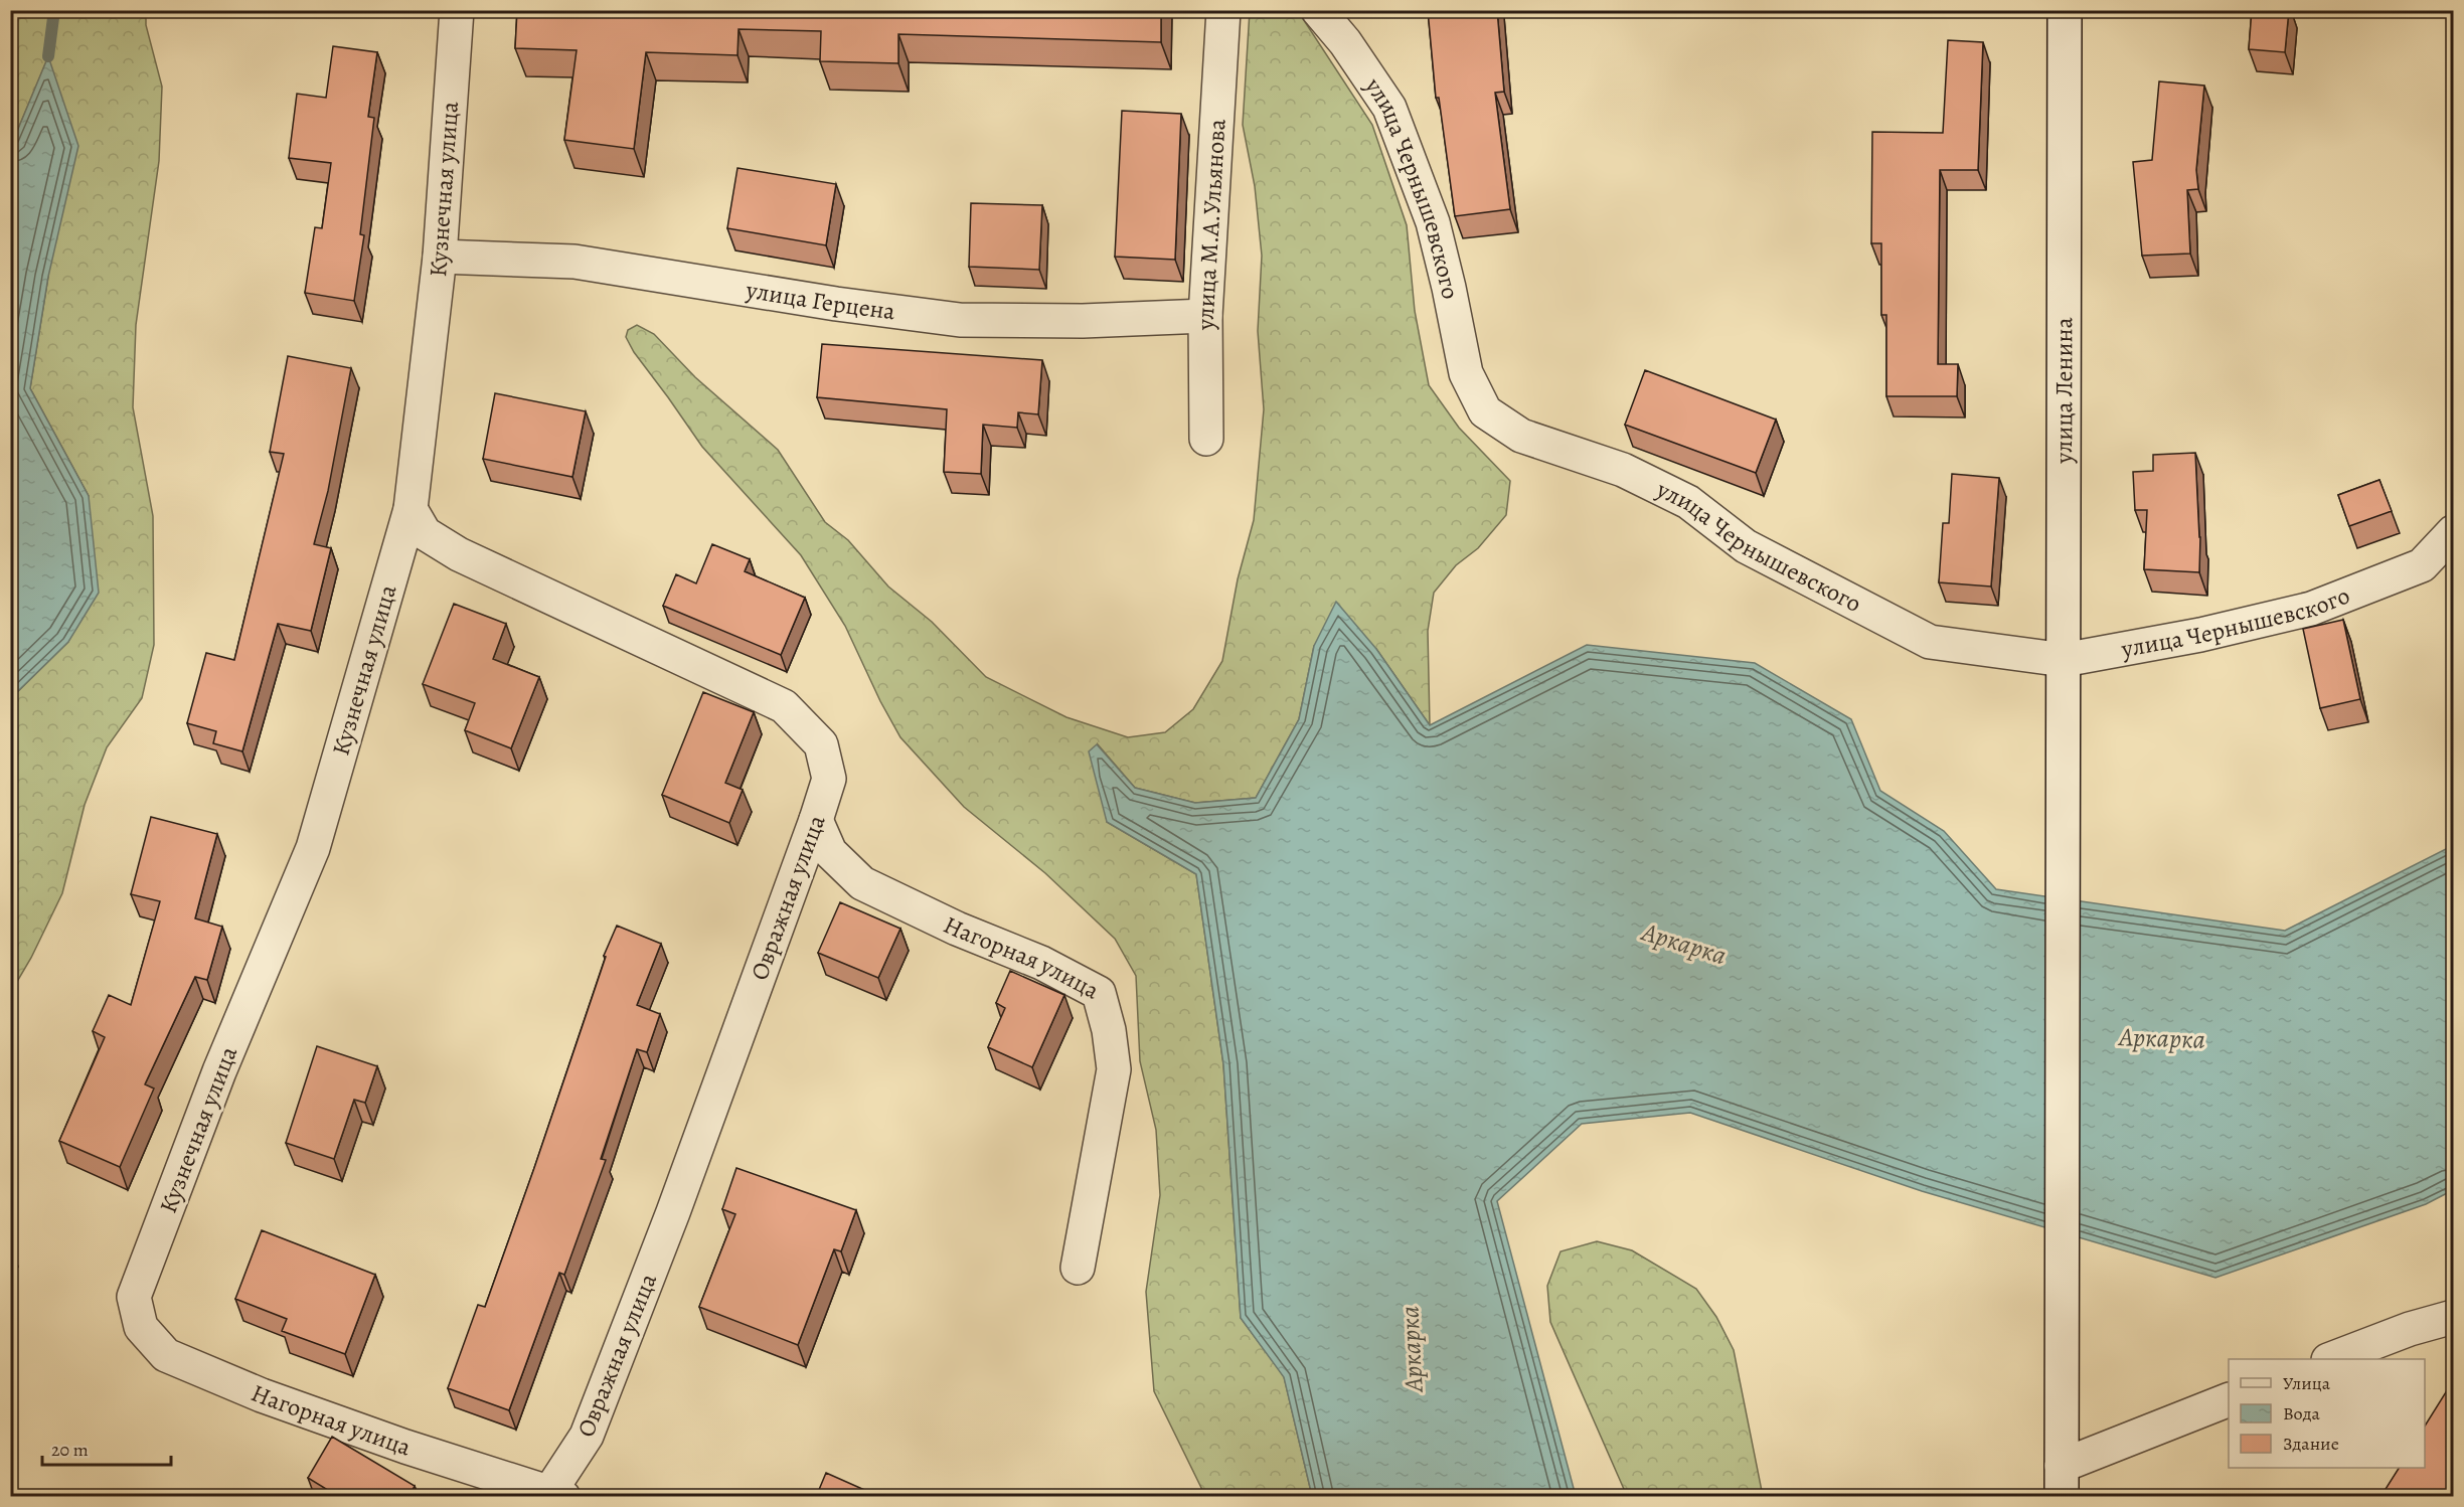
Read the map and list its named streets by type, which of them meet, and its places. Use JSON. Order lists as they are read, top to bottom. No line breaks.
{"streets":{"street":["Кузнечная улица","улица Чернышевского","улица М.А.Ульянова","улица Герцена","улица Ленина","Овражная улица","Нагорная улица"]},"crossings":[["Кузнечная улица","улица Герцена"],["Кузнечная улица","Овражная улица"],["Кузнечная улица","Нагорная улица"],["улица Чернышевского","улица Ленина"],["улица М.А.Ульянова","улица Герцена"],["Овражная улица","Нагорная улица"]],"water":["Аркарка"],"legend":["Улица","Вода","Здание"],"scale_bar":"20 m"}
